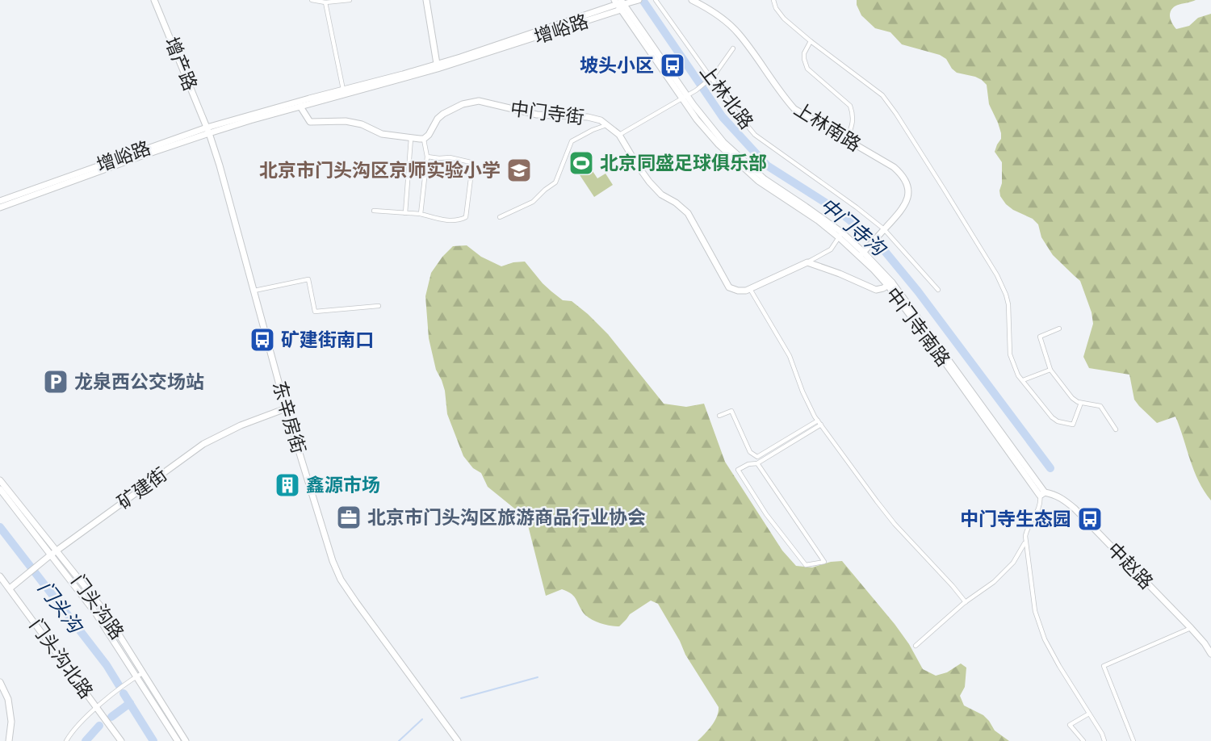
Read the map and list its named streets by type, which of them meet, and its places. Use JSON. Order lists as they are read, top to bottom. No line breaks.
{"streets":{"street":["增峪路","增产路","上林北路","中门寺街","上林南路","中门寺南路","东辛房街","矿建街","中赵路","门头沟路","门头沟北路"]},"crossings":[["增峪路","增产路"],["增峪路","中门寺南路"],["增峪路","东辛房街"],["增产路","东辛房街"],["上林北路","上林南路"],["上林南路","中门寺南路"],["中门寺南路","中赵路"],["东辛房街","矿建街"],["矿建街","门头沟路"],["矿建街","门头沟北路"]],"water":["中门寺沟","门头沟"],"places":{"bus stop":["坡头小区","矿建街南口","中门寺生态园"],"sports":["北京同盛足球俱乐部"],"school or university":["北京市门头沟区京师实验小学"],"parking":["龙泉西公交场站"],"building":["鑫源市场"],"office":["北京市门头沟区旅游商品行业协会"]}}
